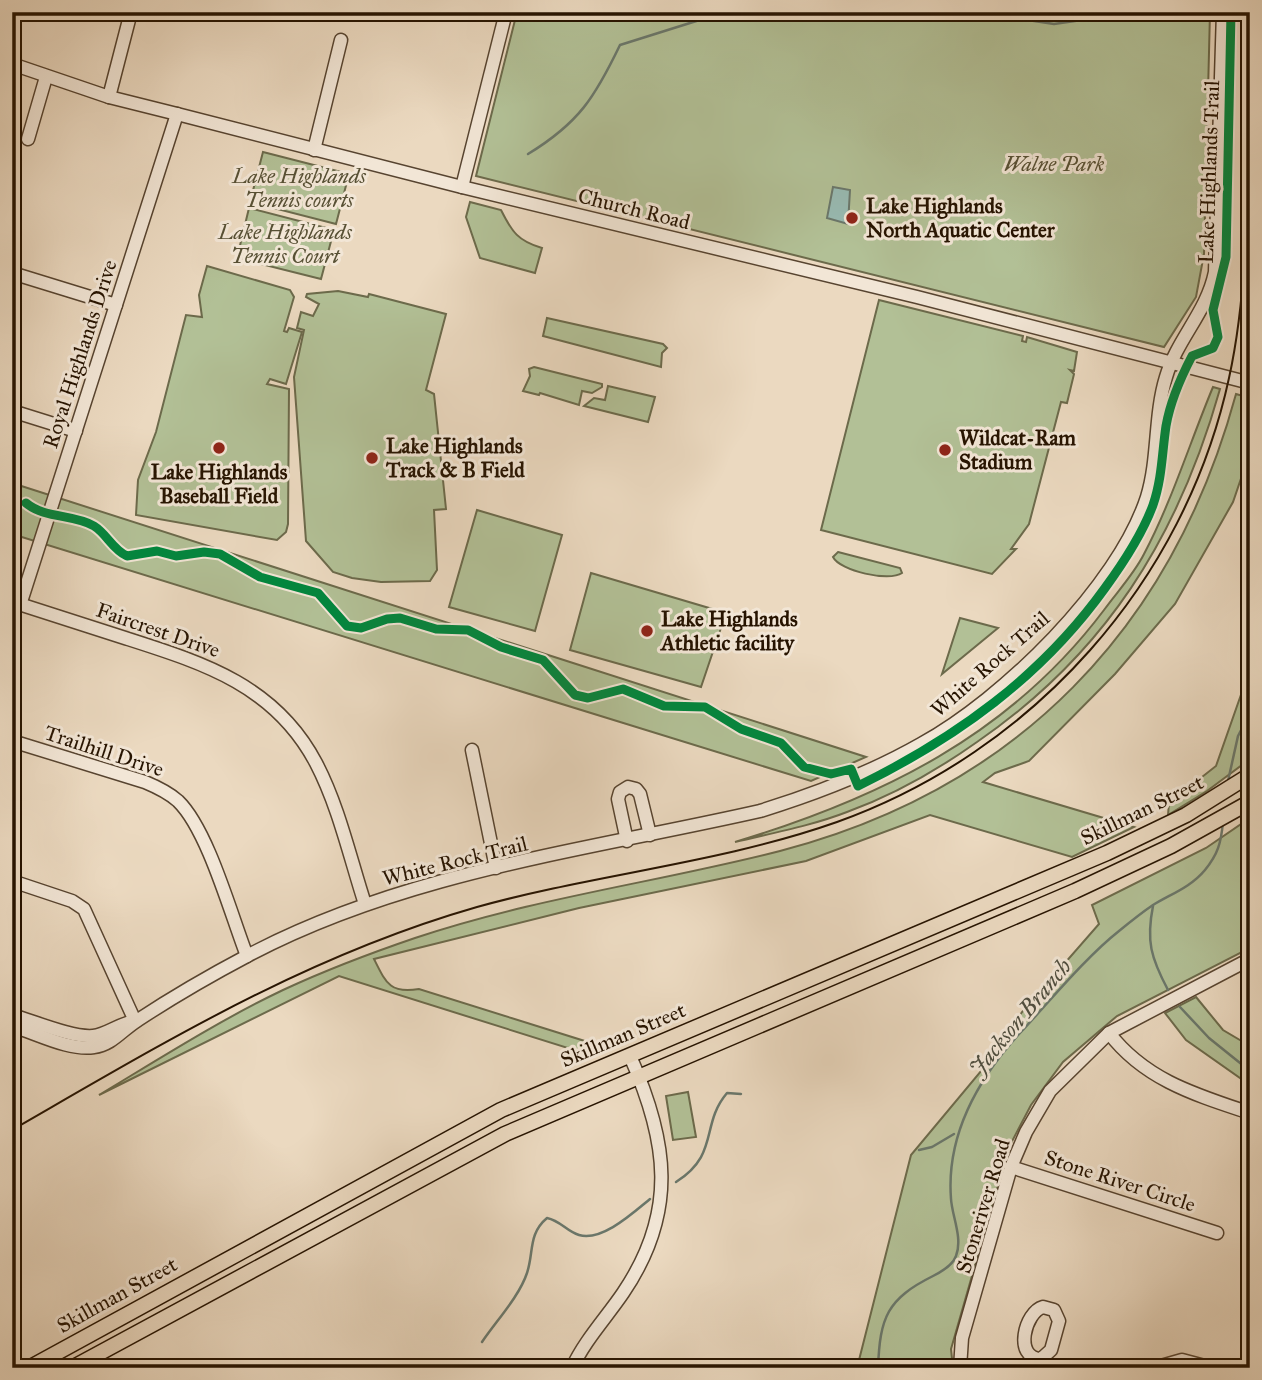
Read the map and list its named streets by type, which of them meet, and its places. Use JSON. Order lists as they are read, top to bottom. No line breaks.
{"streets":{"main road":["Skillman Street"],"street":["Church Road","Royal Highlands Drive","Faircrest Drive","White Rock Trail","Trailhill Drive","Stone River Circle","Stoneriver Road"],"cycle path":["Lake Highlands Trail"]},"crossings":[["Church Road","Royal Highlands Drive"],["Church Road","White Rock Trail"],["Royal Highlands Drive","Faircrest Drive"],["Faircrest Drive","White Rock Trail"],["White Rock Trail","Trailhill Drive"],["Stone River Circle","Stoneriver Road"]],"water":["Jackson Branch"],"parks":["Walne Park","Lake Highlands Tennis courts","Lake Highlands Tennis Court"],"places":["Lake Highlands North Aquatic Center","Lake Highlands Baseball Field","Wildcat-Ram Stadium","Lake Highlands Track & B Field","Lake Highlands Athletic facility"]}
